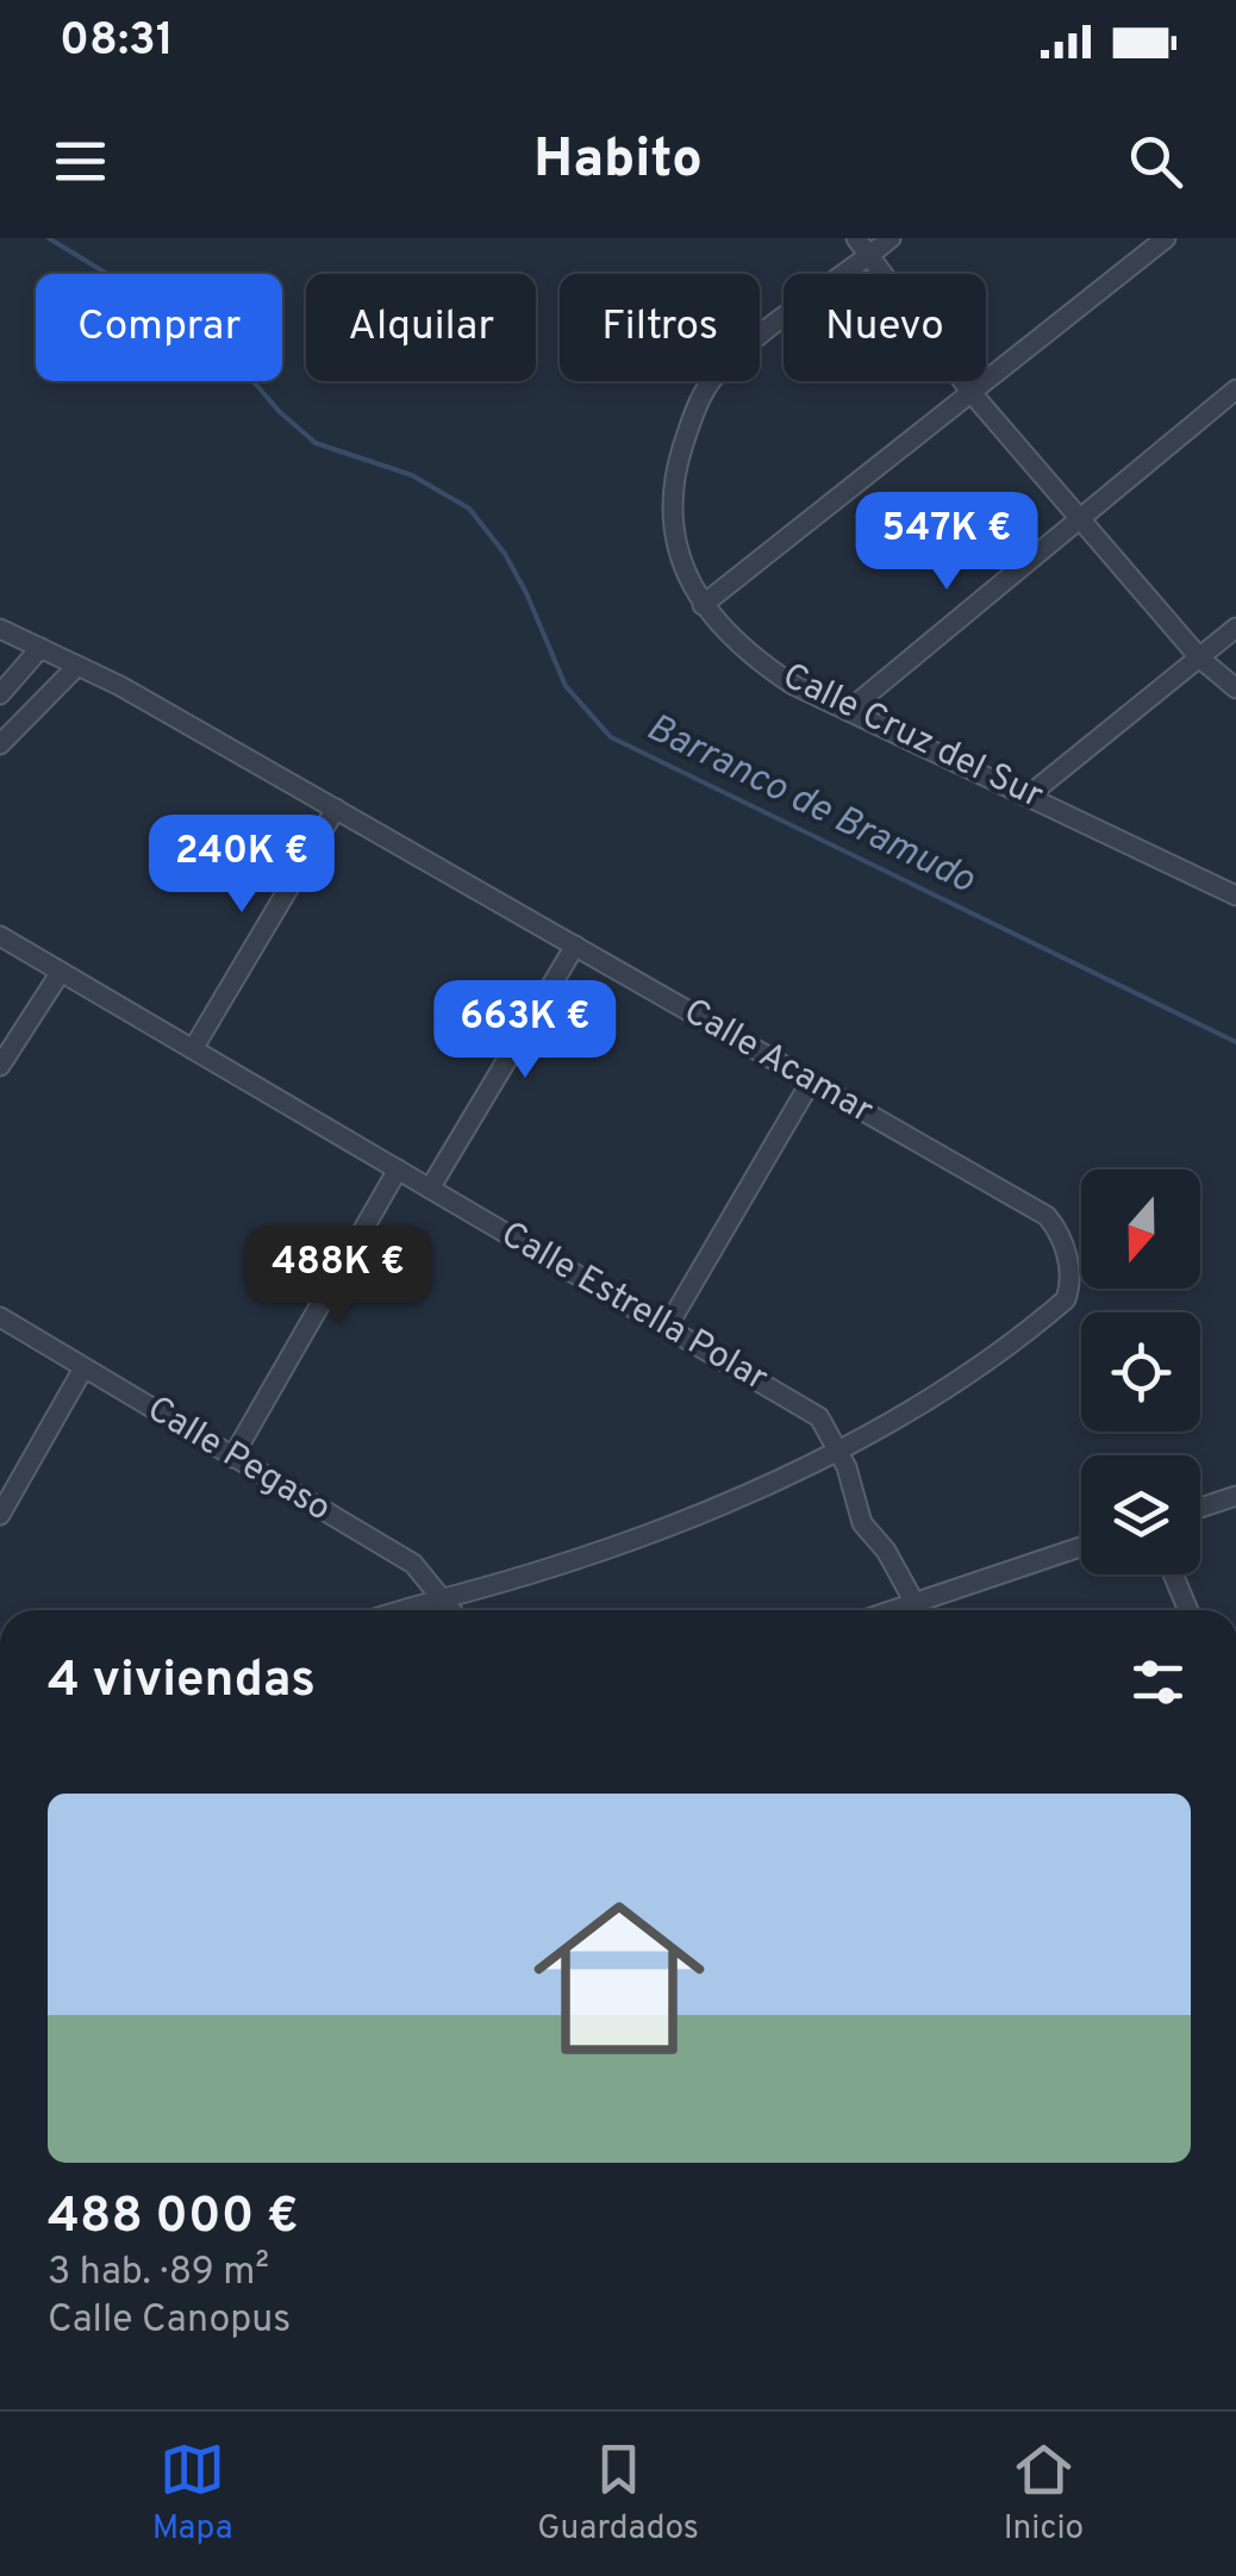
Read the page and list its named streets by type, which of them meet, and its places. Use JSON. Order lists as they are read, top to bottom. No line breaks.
{"streets":{"street":["Calle Cruz del Sur","Calle Acamar","Calle Estrella Polar","Calle Pegaso"]},"crossings":[["Calle Acamar","Calle Estrella Polar"]],"water":["Barranco de Bramudo"],"north":"bottom","page":{"status":"08:31","header":"Habito","chip":["Comprar","Alquilar","Filtros","Nuevo"],"price":["547K €","240K €","663K €","488K €"],"heading":"4 viviendas","list":[{"name":"488 000 €","note":"3 hab. · 89 m² · Calle Canopus"}],"tabs":["Mapa","Guardados","Inicio"]}}
